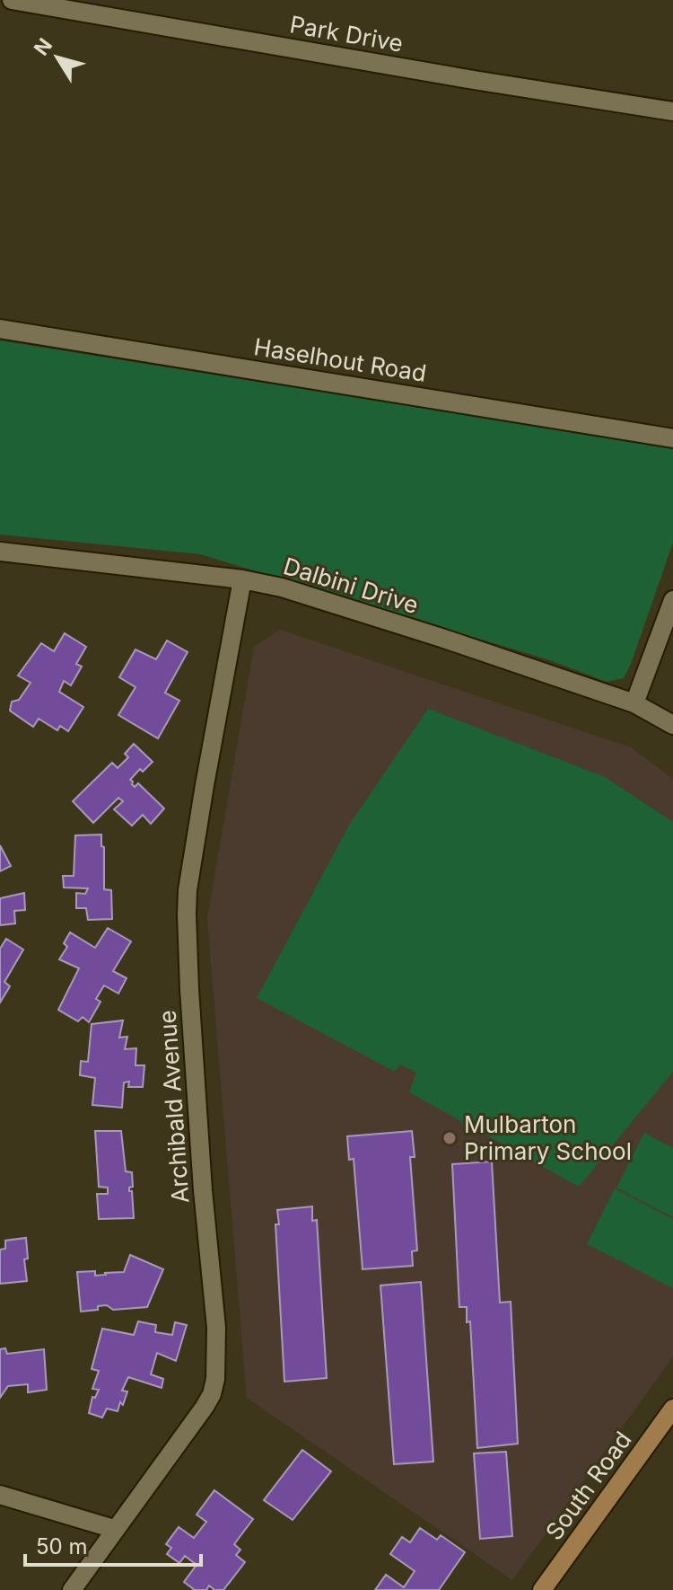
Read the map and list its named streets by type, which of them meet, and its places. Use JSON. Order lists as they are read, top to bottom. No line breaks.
{"streets":{"street":["Park Drive","Haselhout Road","Dalbini Drive","Archibald Avenue","South Road"]},"crossings":[["Dalbini Drive","Archibald Avenue"]],"places":["Mulbarton Primary School"],"scale_bar":"50 m","north":"top left"}
